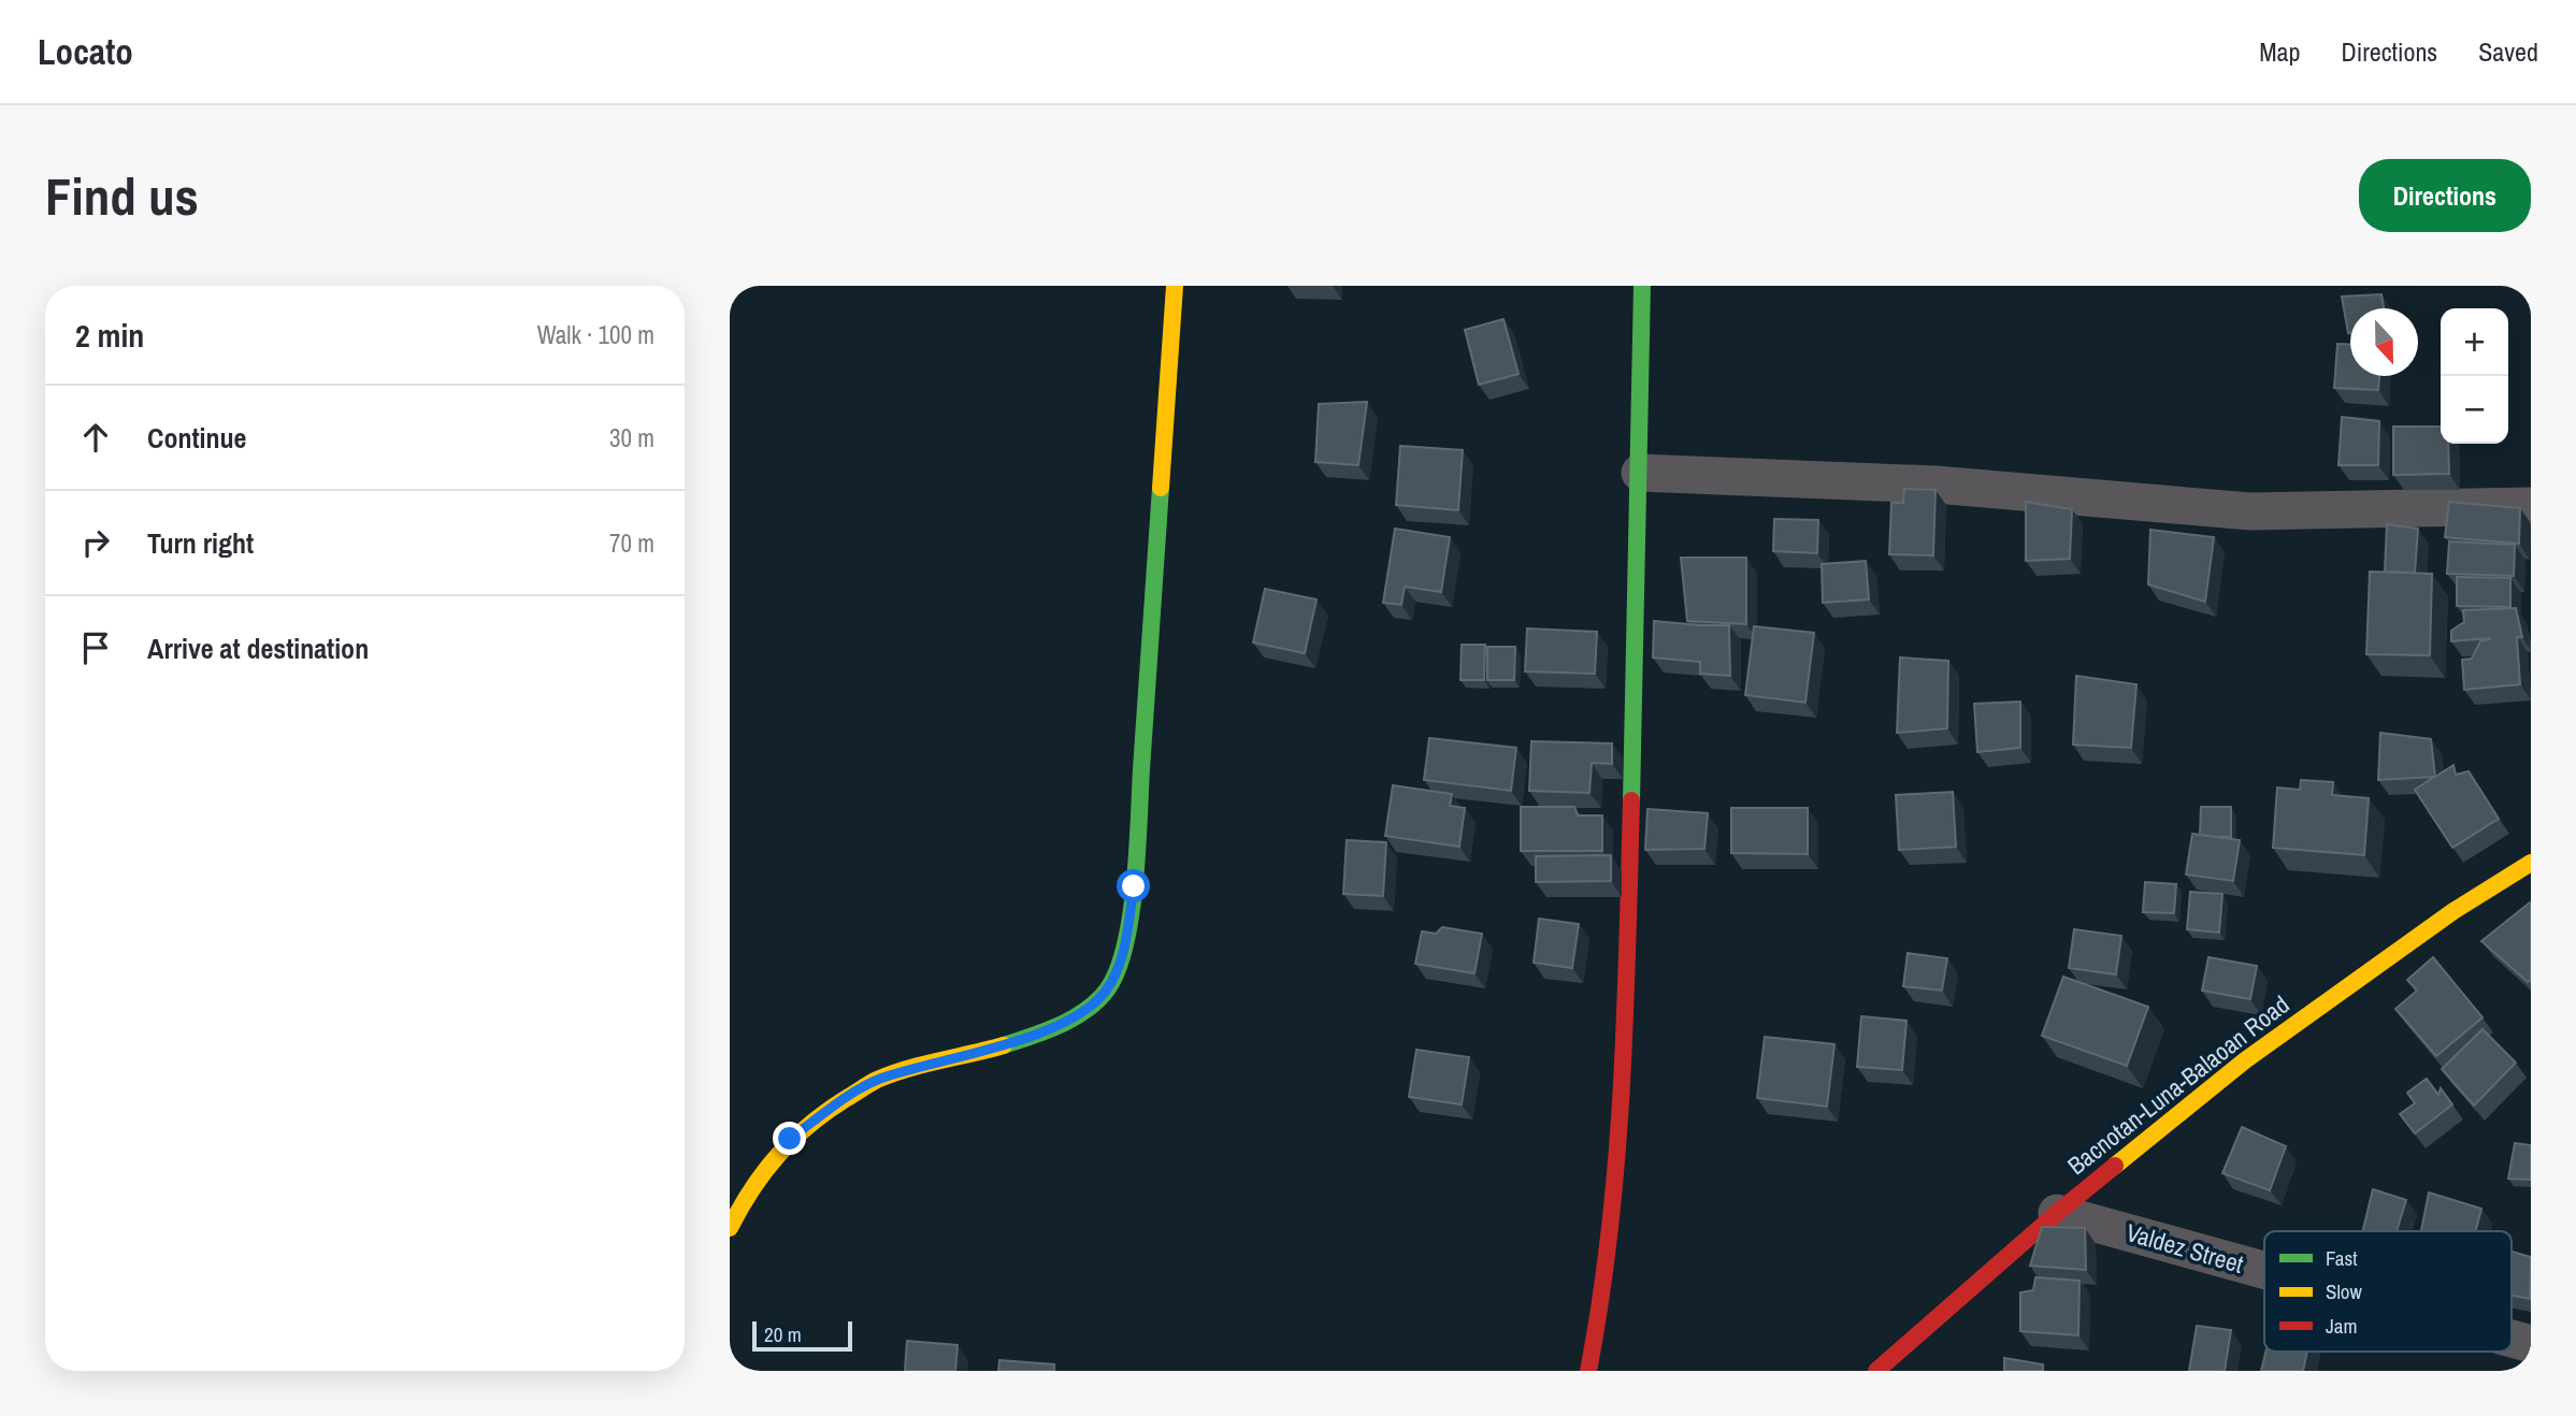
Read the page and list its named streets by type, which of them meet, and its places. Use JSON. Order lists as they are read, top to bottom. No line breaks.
{"streets":{"street":["Bacnotan-Luna-Balaoan Road","Valdez Street"]},"crossings":[["Bacnotan-Luna-Balaoan Road","Valdez Street"]],"legend":["Fast","Slow","Jam"],"scale_bar":"20 m","north":"bottom","page":{"header":"Locato","nav":["Map","Directions","Saved"],"buttons":"Directions","title":"Find us","heading":["2 min","Walk · 100 m"],"map_buttons":["+","−"],"list":[["Continue","30 m"],["Turn right","70 m"],"Arrive at destination"],"scale":"20 m"}}
